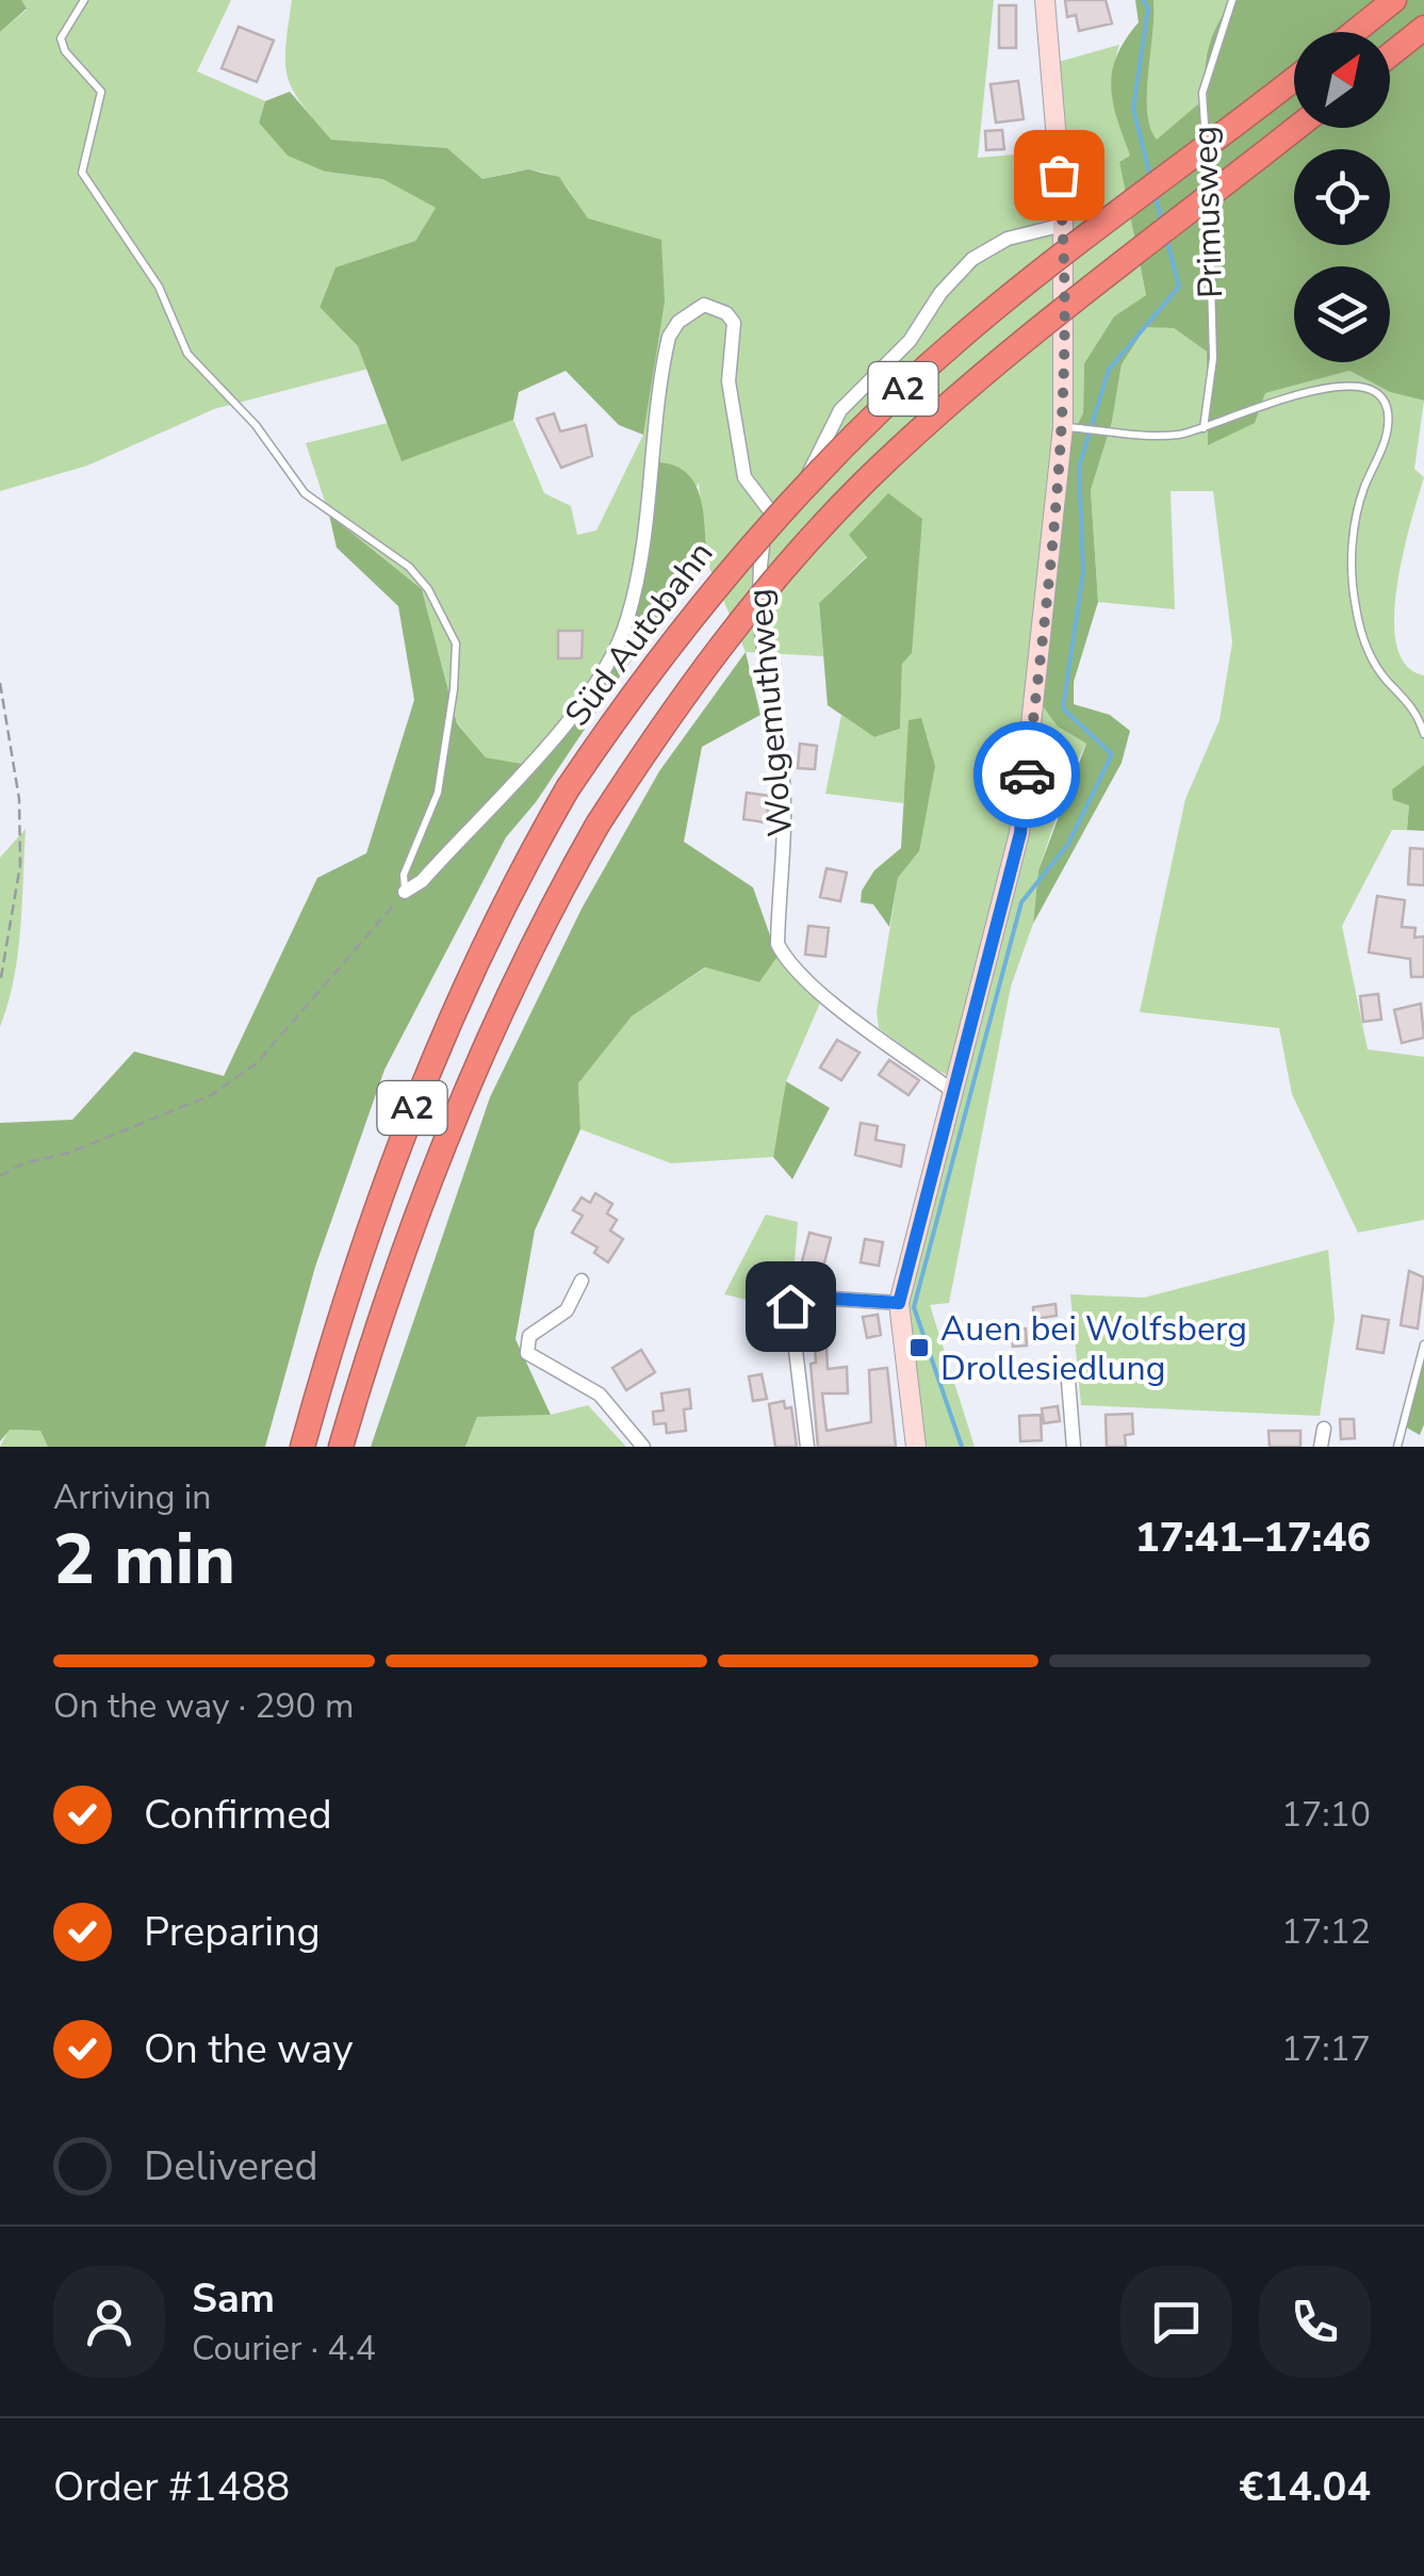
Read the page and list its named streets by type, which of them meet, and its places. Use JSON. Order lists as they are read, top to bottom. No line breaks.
{"streets":{"highway":["A2","Süd Autobahn"],"street":["Wolgemuthweg"],"lane":["Primusweg"]},"places":{"transit":["Auen bei Wolfsberg Drollesiedlung"]},"north":"top right","page":{"heading":["2 min","Arriving in","17:41–17:46"],"panel":["Sam","Courier · 4.4","Order #1488","€14.04"],"bar":"On the way · 290 m","list":[["Confirmed","17:10"],["Preparing","17:12"],["On the way","17:17"],"Delivered"]}}
